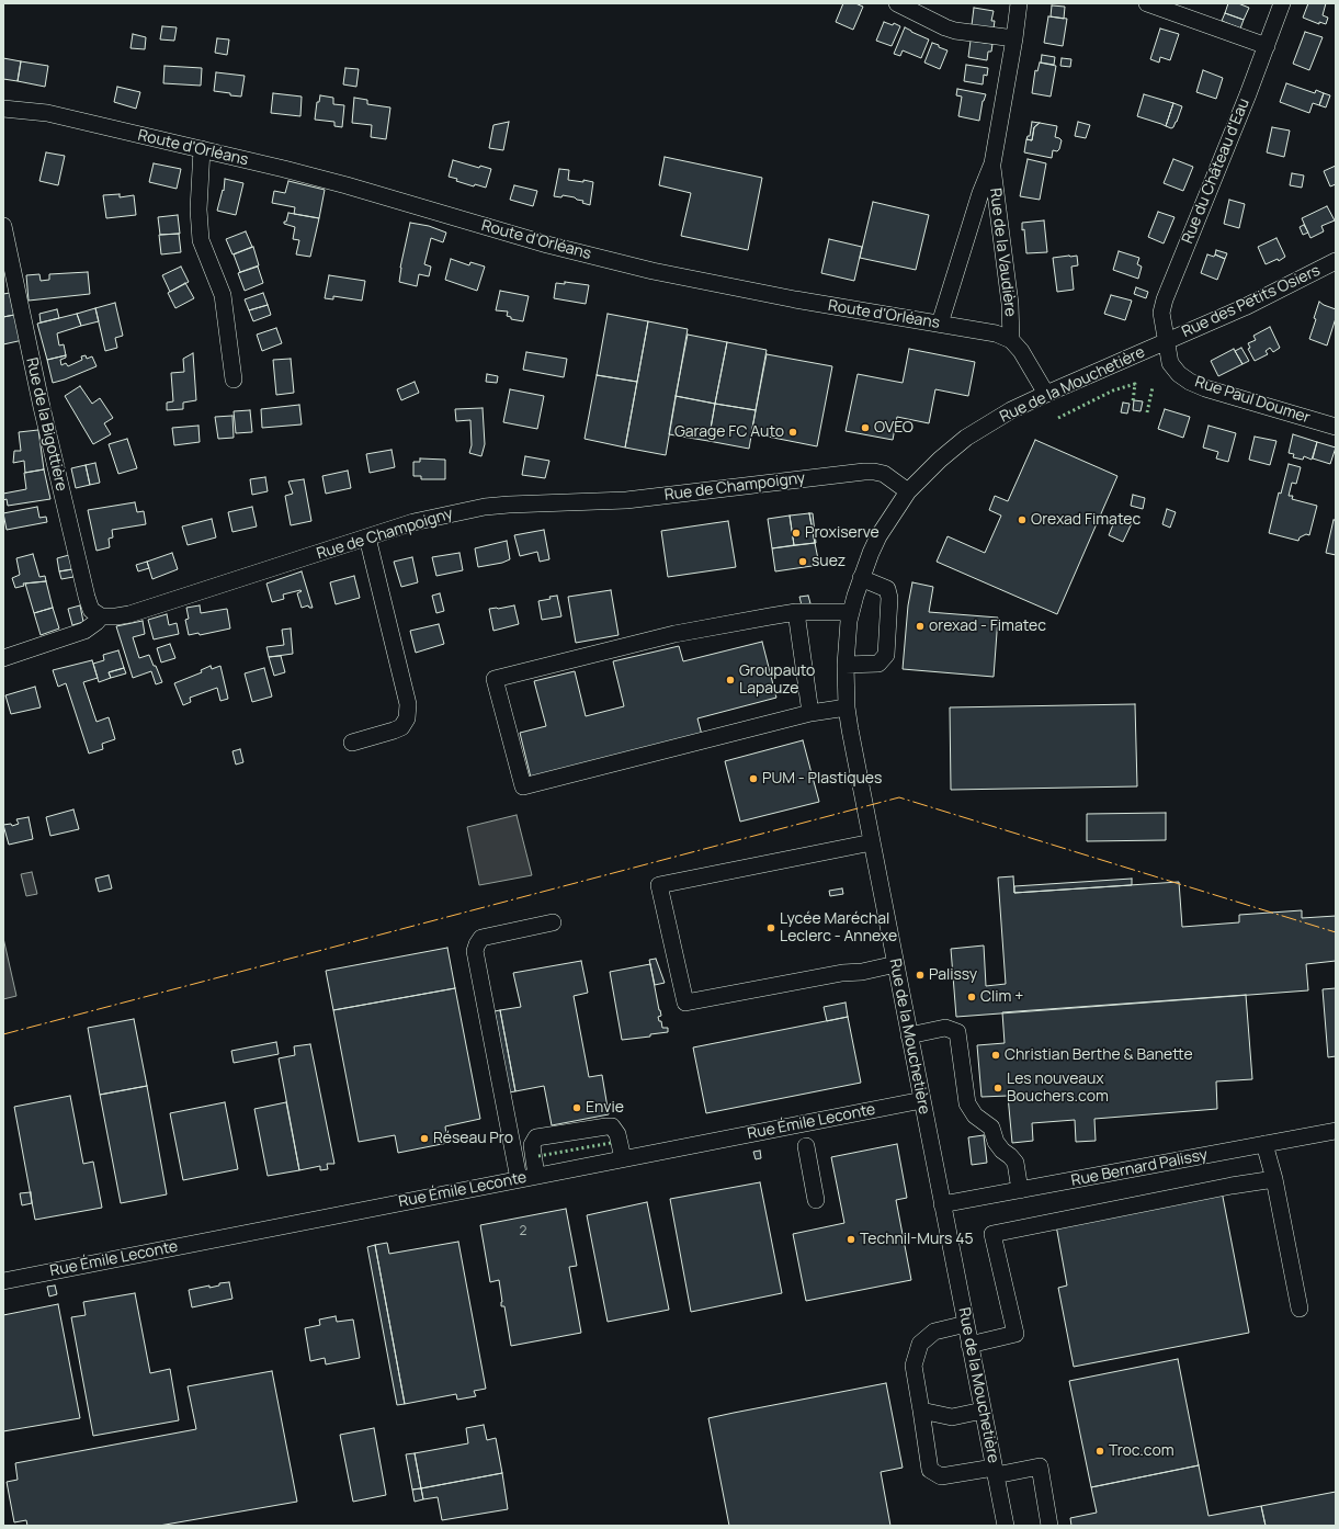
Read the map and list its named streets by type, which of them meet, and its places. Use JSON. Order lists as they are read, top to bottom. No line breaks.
{"streets":{"street":["Route d'Orléans","Rue du Château d'Eau","Rue de la Vaudière","Rue des Petits Osiers","Rue de la Mouchetière","Rue Paul Doumer","Rue de la Bigottière","Rue de Champoigny","Rue Émile Leconte","Rue Bernard Palissy"]},"crossings":[["Route d'Orléans","Rue de la Vaudière"],["Rue du Château d'Eau","Rue des Petits Osiers"],["Rue du Château d'Eau","Rue de la Mouchetière"],["Rue du Château d'Eau","Rue Paul Doumer"],["Rue des Petits Osiers","Rue de la Mouchetière"],["Rue des Petits Osiers","Rue Paul Doumer"],["Rue de la Mouchetière","Rue Paul Doumer"],["Rue de la Mouchetière","Rue de Champoigny"],["Rue de la Mouchetière","Rue Émile Leconte"],["Rue de la Mouchetière","Rue Bernard Palissy"],["Rue de la Bigottière","Rue de Champoigny"]],"places":["OVEO","Garage FC Auto","Orexad Fimatec","Proxiserve","suez","orexad - Fimatec","Groupauto Lapauze","PUM - Plastiques","Lycée Maréchal Leclerc - Annexe","Palissy","Clim +","Christian Berthe & Banette","Les nouveaux Bouchers.com","Envie","Réseau Pro","TechniI-Murs 45","Troc.com"],"house_numbers":["2"]}
